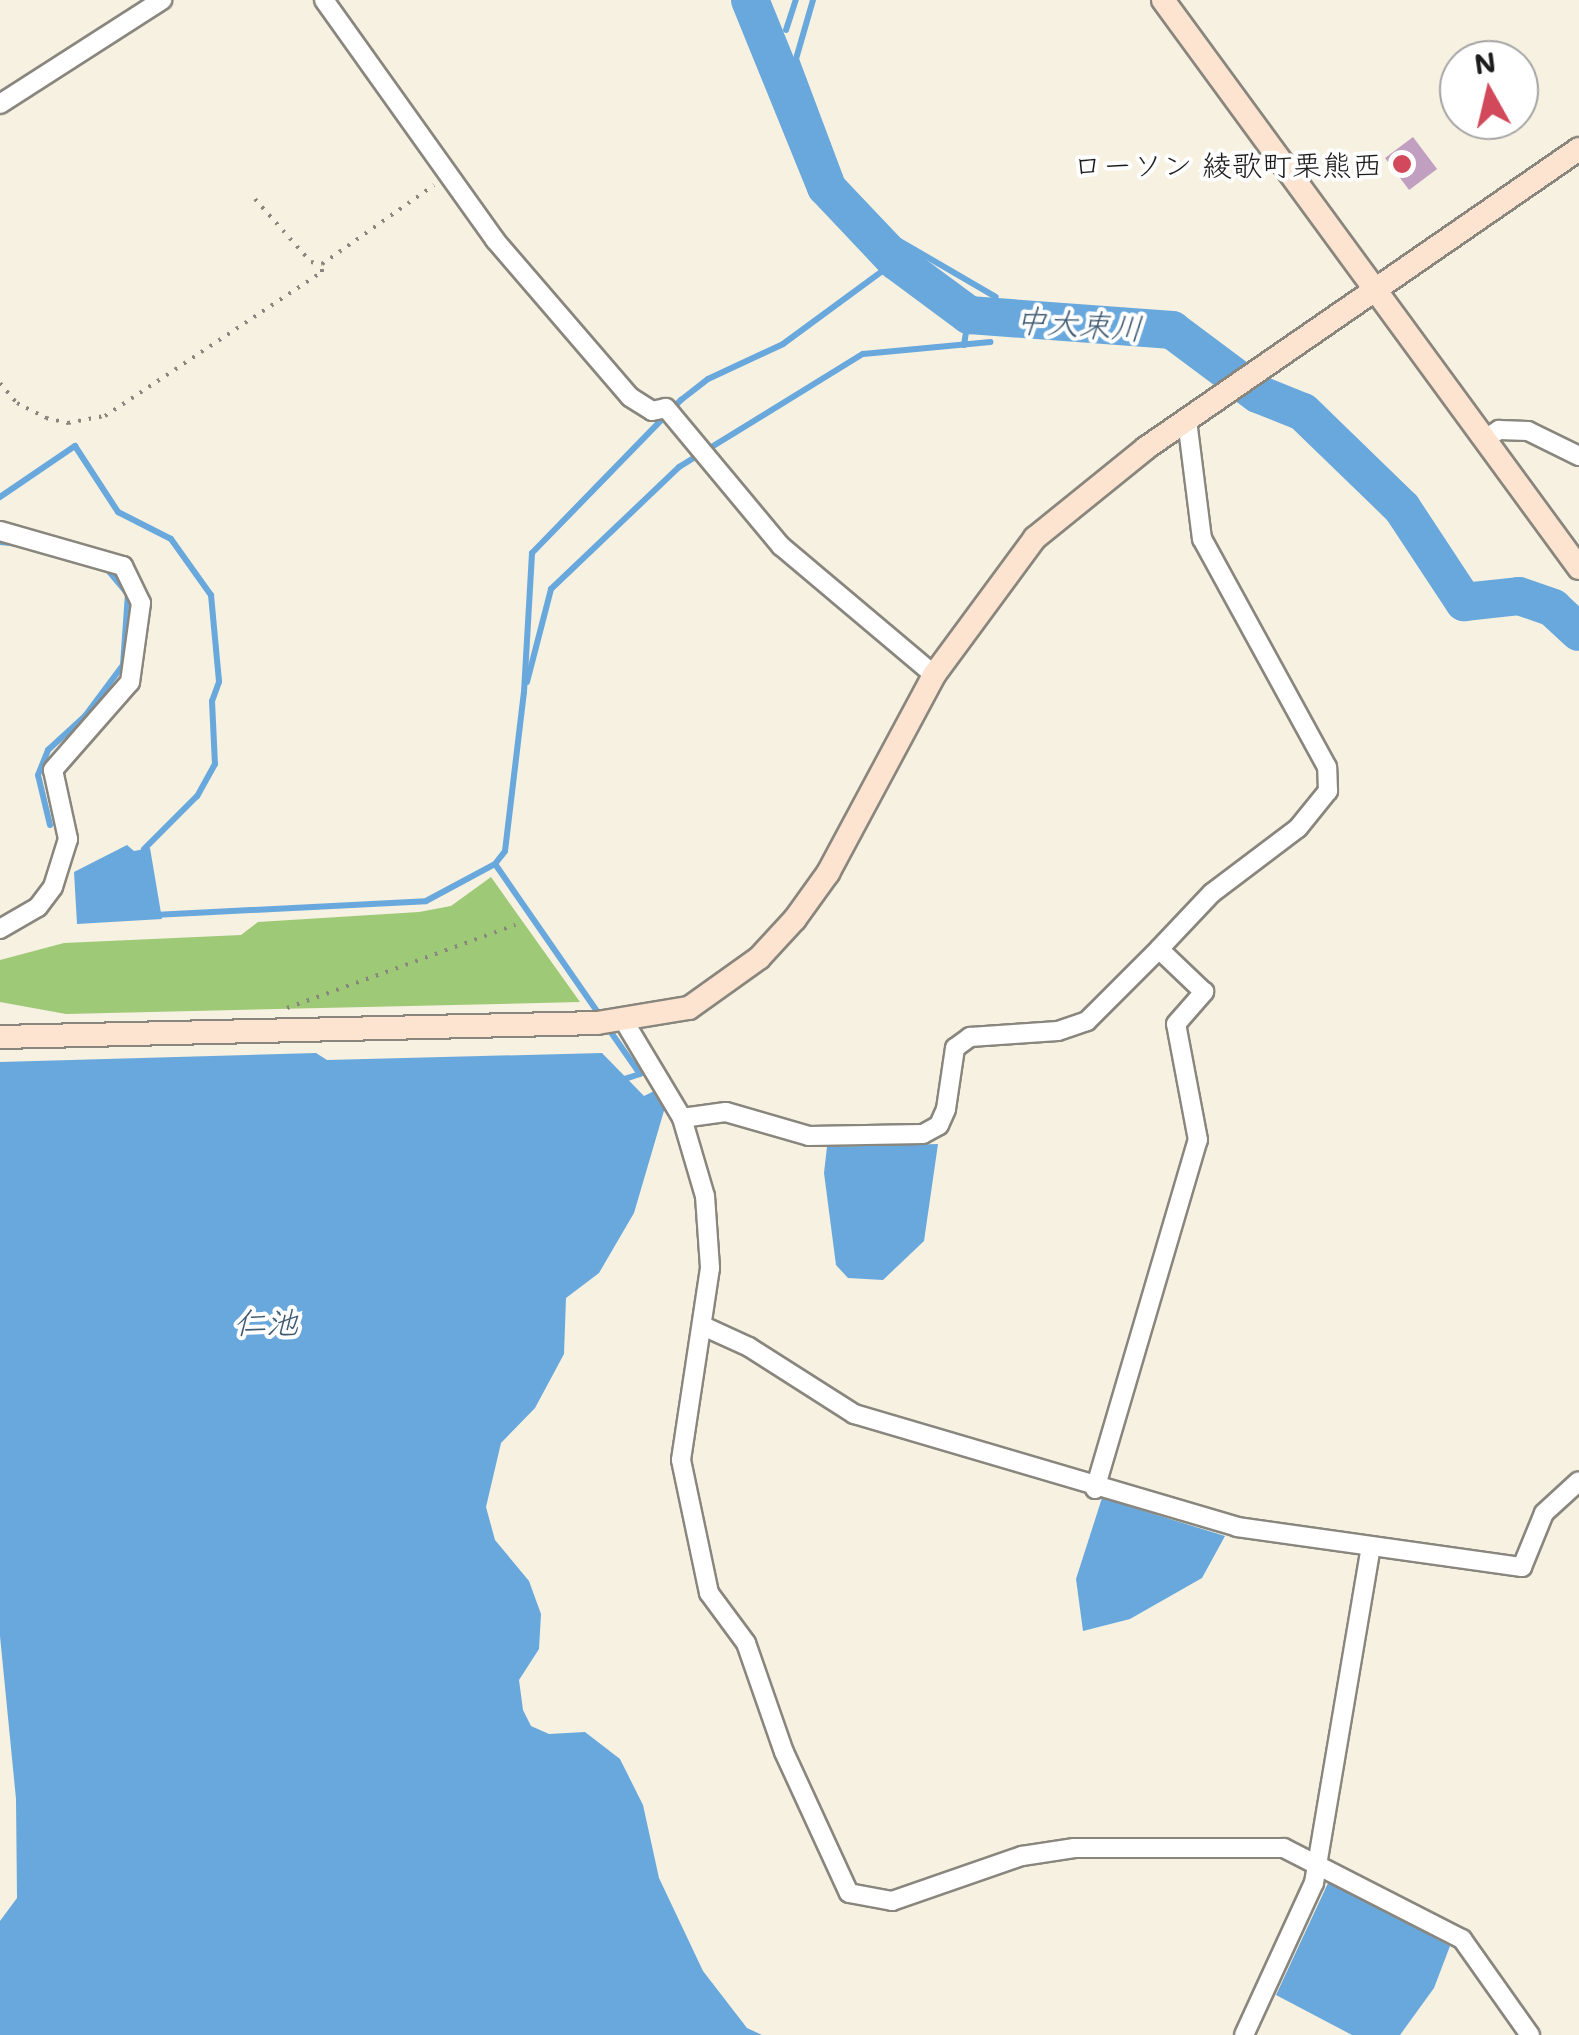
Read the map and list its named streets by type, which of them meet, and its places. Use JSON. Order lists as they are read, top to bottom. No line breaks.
{"water":["中大束川","仁池"],"places":["ローソン 綾歌町栗熊西"],"north":"top"}
